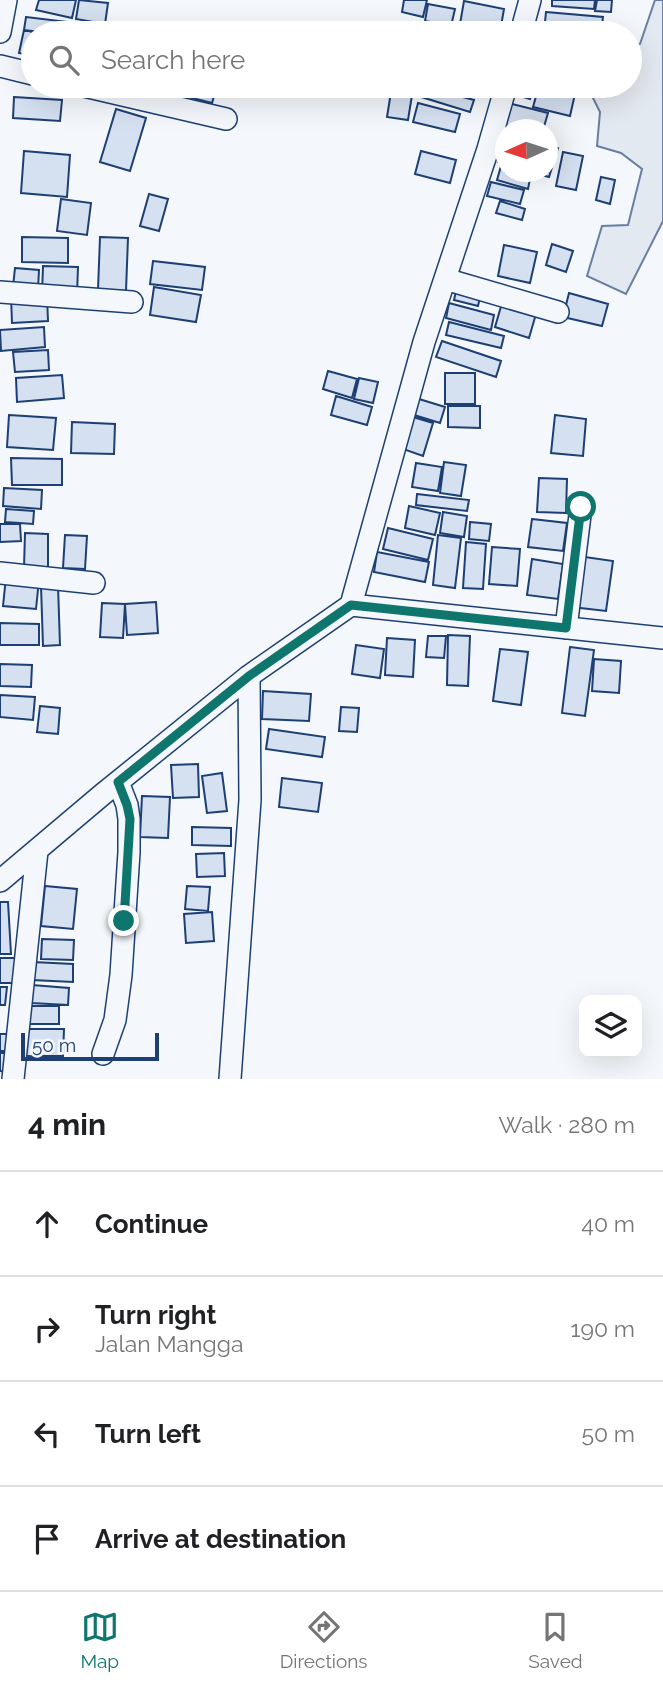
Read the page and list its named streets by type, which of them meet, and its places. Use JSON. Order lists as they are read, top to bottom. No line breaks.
{"scale_bar":"50 m","north":"left","page":{"search":"Search here","scale":"50 m","heading":["4 min","Walk · 280 m"],"list":[["Continue","40 m"],["Turn right","Jalan Mangga","190 m"],["Turn left","50 m"],"Arrive at destination"],"nav":["Map","Directions","Saved"]}}
